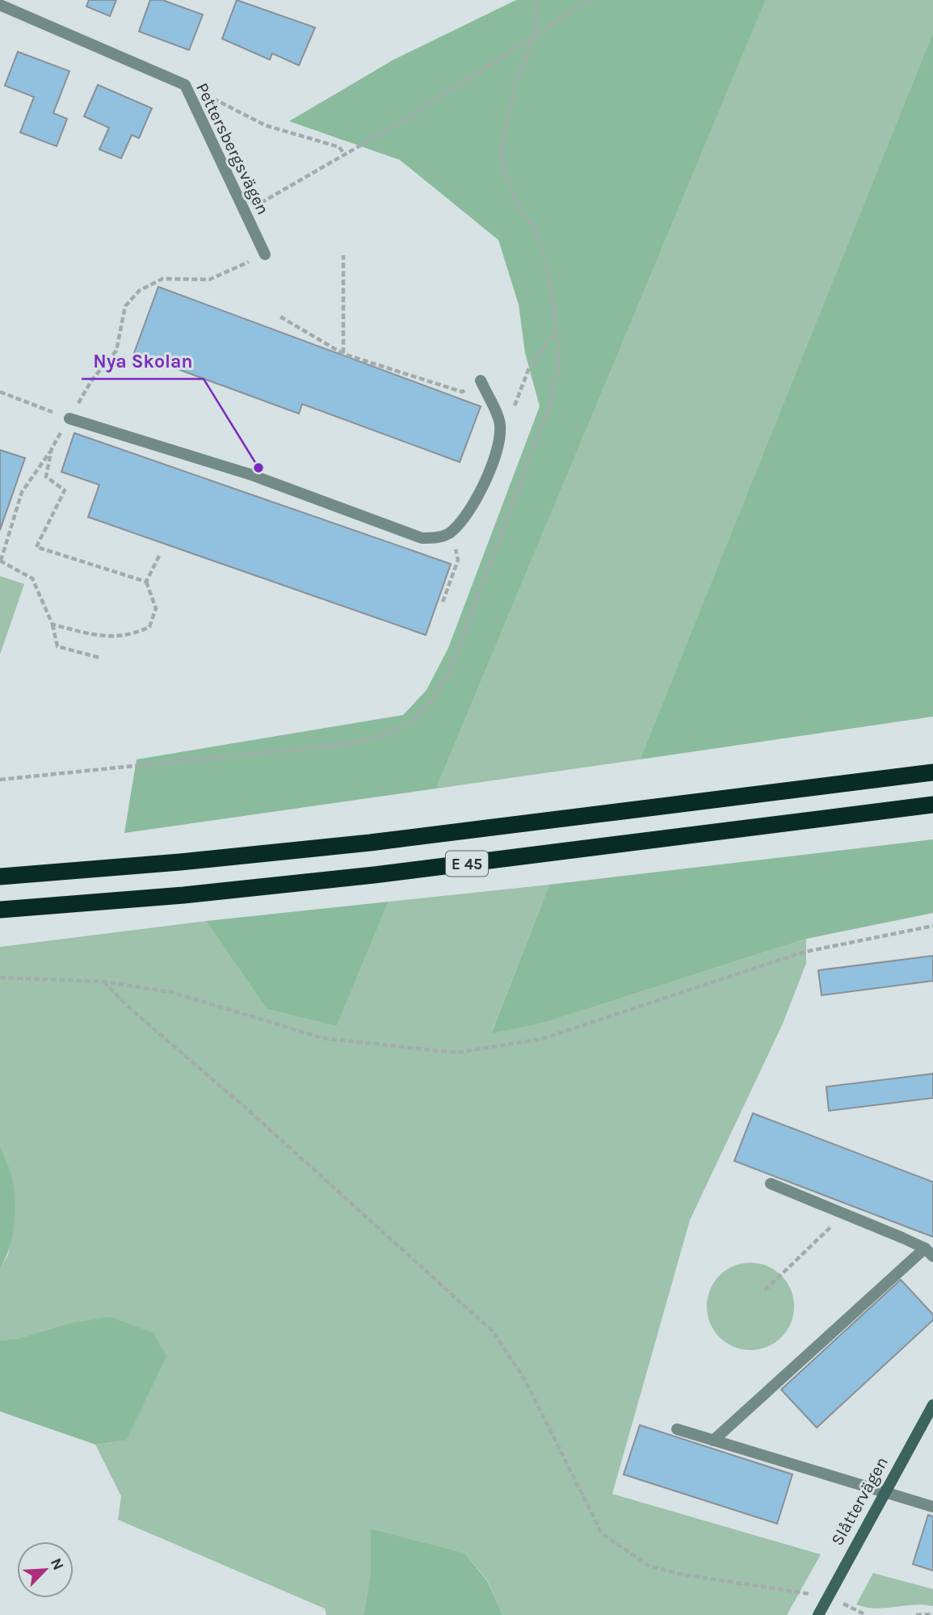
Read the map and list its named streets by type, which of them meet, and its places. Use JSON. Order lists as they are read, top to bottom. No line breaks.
{"streets":{"highway":["E 45"],"street":["Pettersbergsvägen","Slåttervägen"]},"places":["Nya Skolan"],"north":"top right"}
